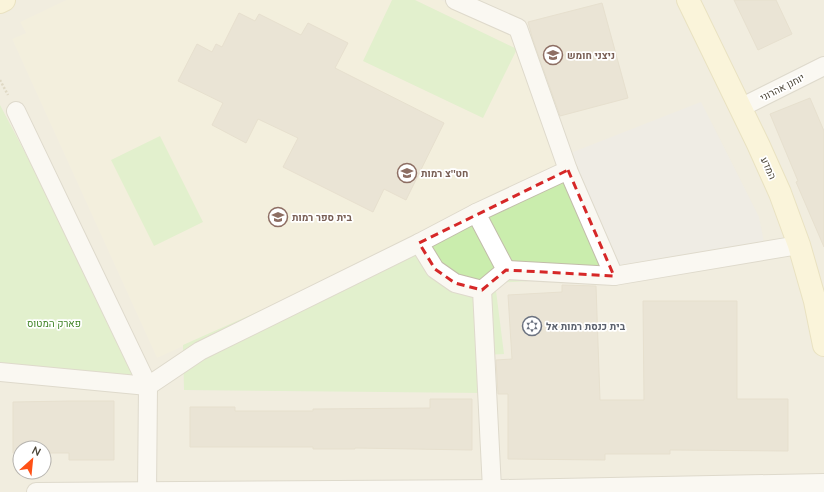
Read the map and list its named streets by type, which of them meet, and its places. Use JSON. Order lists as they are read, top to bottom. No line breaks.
{"streets":{"street":["יוחנן אהרוני","המדע"]},"crossings":[["יוחנן אהרוני","המדע"]],"parks":["פארק המטוס"],"places":{"school or university":["ניצני חומש","חט''צ רמות","בית ספר רמות"],"synagogue":["בית כנסת רמות אל"]},"north":"top right"}
